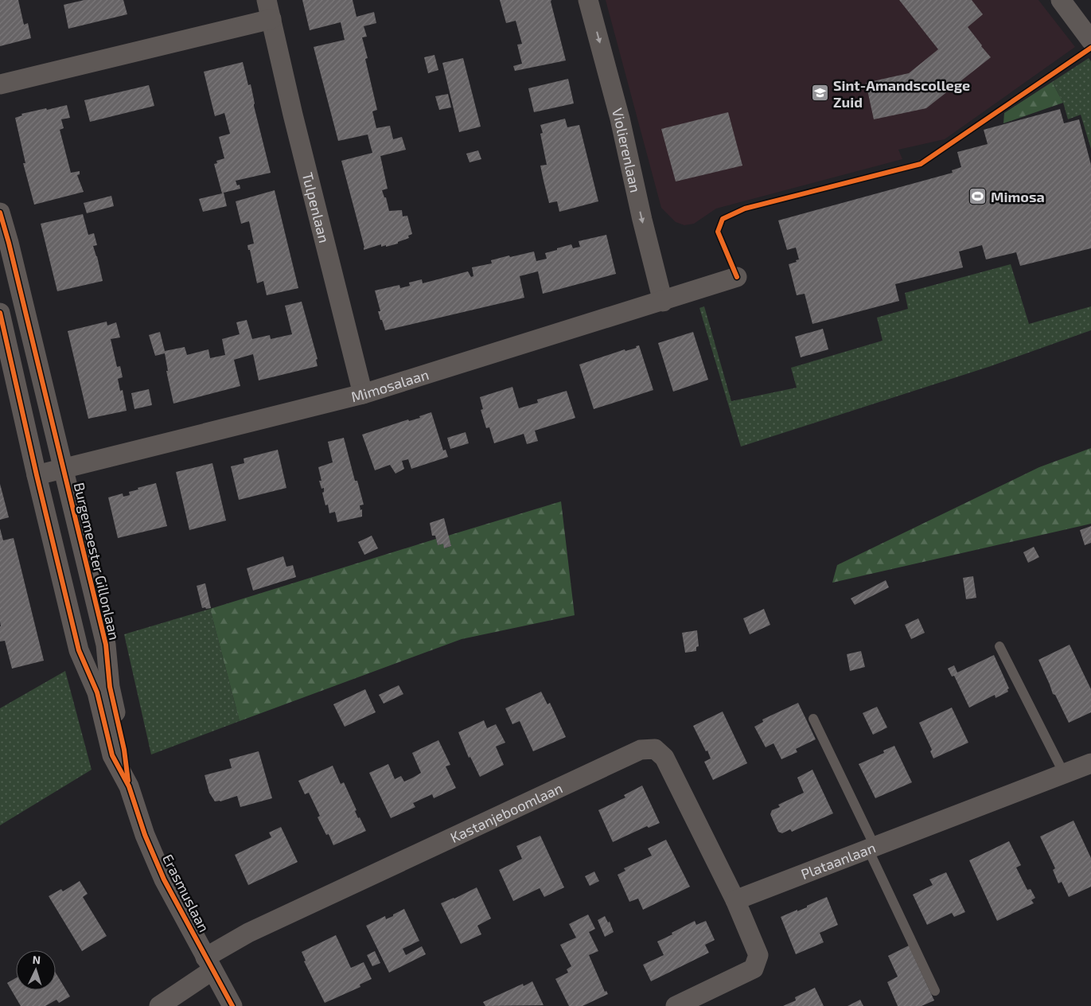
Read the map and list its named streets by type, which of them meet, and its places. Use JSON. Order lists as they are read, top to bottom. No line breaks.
{"streets":{"street":["Violierenlaan","Tulpenlaan","Mimosalaan","Burgemeester Gillonlaan","Kastanjeboomlaan","Plataanlaan","Erasmuslaan"]},"crossings":[["Violierenlaan","Mimosalaan"],["Tulpenlaan","Mimosalaan"],["Mimosalaan","Burgemeester Gillonlaan"],["Burgemeester Gillonlaan","Erasmuslaan"],["Kastanjeboomlaan","Plataanlaan"],["Kastanjeboomlaan","Erasmuslaan"]],"one_way":["Violierenlaan"],"places":{"school or university":["Sint-Amandscollege Zuid"],"sports":["Mimosa"]},"north":"top"}
